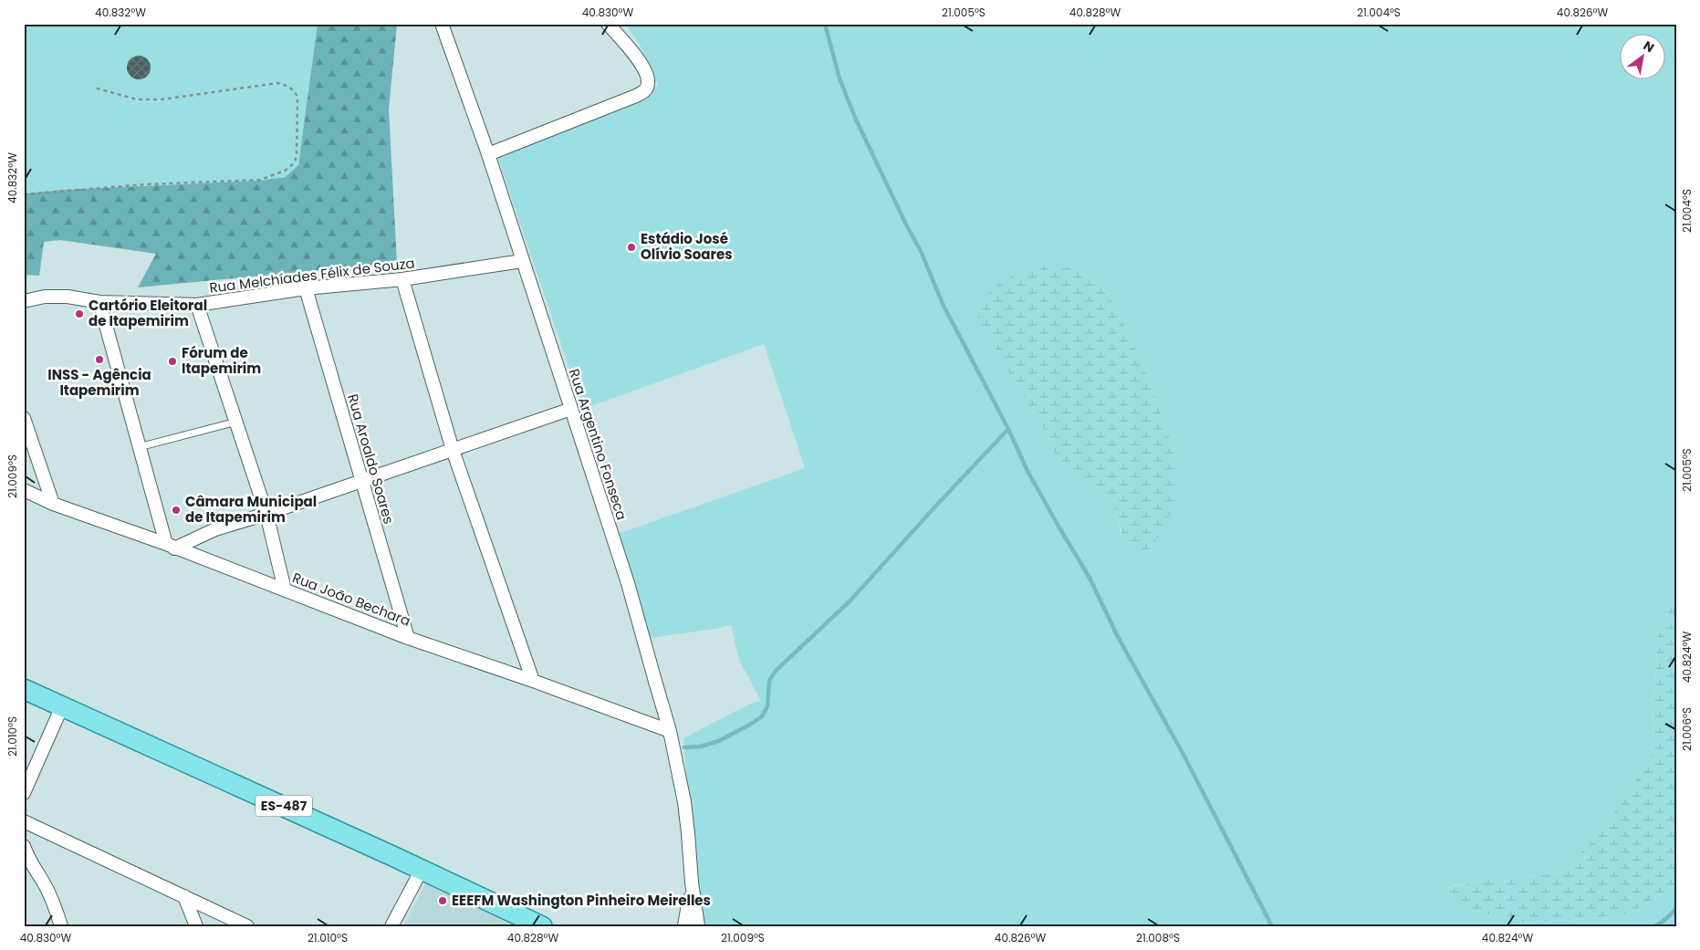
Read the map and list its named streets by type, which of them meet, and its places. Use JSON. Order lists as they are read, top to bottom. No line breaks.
{"streets":{"main road":["ES-487"],"street":["Rua Melchíades Félix de Souza","Rua Argentino Fonseca","Rua Aroaldo Soares","Rua João Bechara"]},"crossings":[["Rua Melchíades Félix de Souza","Rua Argentino Fonseca"],["Rua Melchíades Félix de Souza","Rua Aroaldo Soares"],["Rua Argentino Fonseca","Rua João Bechara"],["Rua Aroaldo Soares","Rua João Bechara"]],"places":["Estádio José Olívio Soares","Cartório Eleitoral de Itapemirim","INSS - Agência Itapemirim","Fórum de Itapemirim","Câmara Municipal de Itapemirim","EEEFM Washington Pinheiro Meirelles"],"north":"top right","coordinates":["40.832°W","40.830°W","21.005°S","40.828°W","21.004°S","40.826°W","21.009°S","40.824°W","21.006°S","21.010°S","21.008°S"]}
